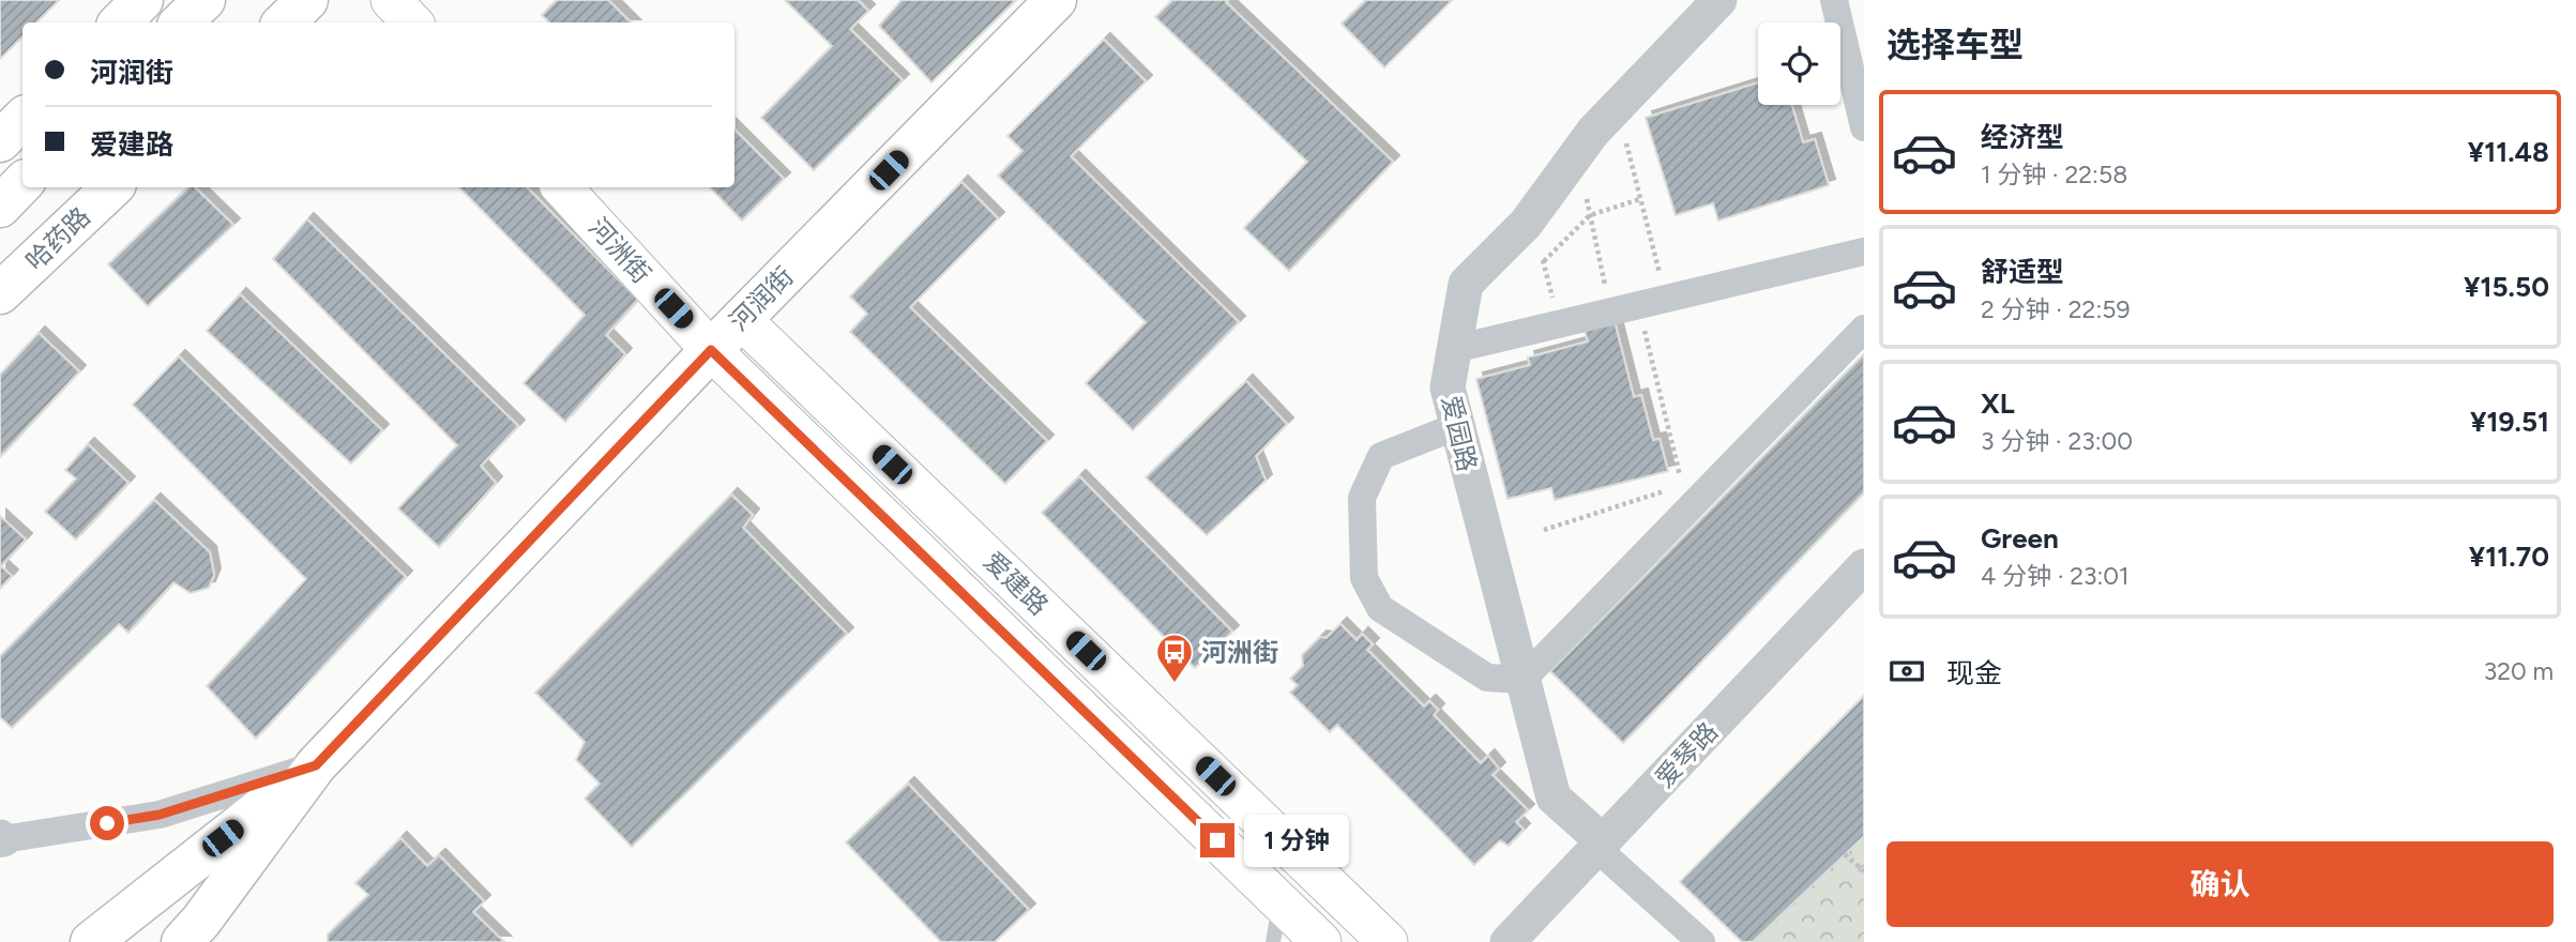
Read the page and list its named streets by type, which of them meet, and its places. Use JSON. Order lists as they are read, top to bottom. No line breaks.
{"streets":{"highway":["哈药路","河润街"],"main road":["河洲街","爱建路"],"street":["爱园路","爱琴路"]},"crossings":[["河洲街","河润街"],["河洲街","爱建路"],["河润街","爱建路"],["爱园路","爱琴路"]],"places":{"bus stop":["河洲街"]},"page":{"heading":"选择车型","banner":["河润街","爱建路"],"list":[{"name":"经济型","note":"1 分钟 · 22:58","value":"¥11.48"},{"name":"舒适型","note":"2 分钟 · 22:59","value":"¥15.50"},{"name":"XL","note":"3 分钟 · 23:00","value":"¥19.51"},{"name":"Green","note":"4 分钟 · 23:01","value":"¥11.70"}],"pay":["现金","320 m"],"bubble":"1 分钟","buttons":"确认"}}
